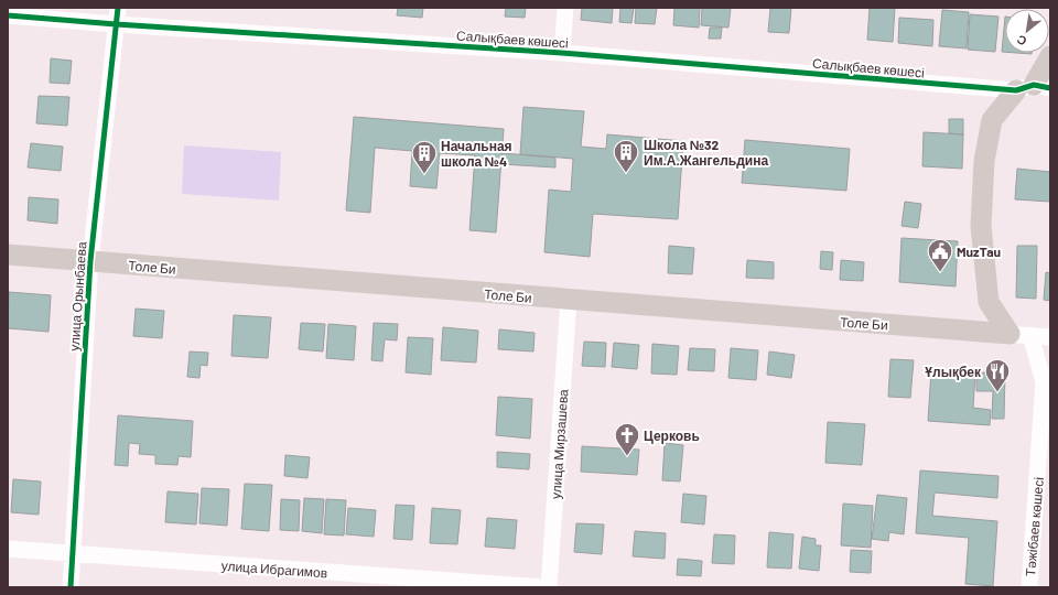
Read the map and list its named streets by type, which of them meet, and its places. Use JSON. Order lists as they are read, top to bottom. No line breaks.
{"streets":{"main road":["Толе Би"],"street":["Салықбаев көшесі","улица Орынбаева","улица Мирзашева","Тәжібаев көшесі","улица Ибрагимов"]},"crossings":[["Салықбаев көшесі","улица Орынбаева"],["Толе Би","улица Орынбаева"],["Толе Би","улица Мирзашева"],["улица Орынбаева","улица Ибрагимов"]],"places":{"building":["Школа №32 Им.А.Жангельдина","Начальная школа №4"],"public building":["MuzTau"],"restaurant":["Ұлықбек"],"church":["Церковь"]},"north":"bottom left"}
